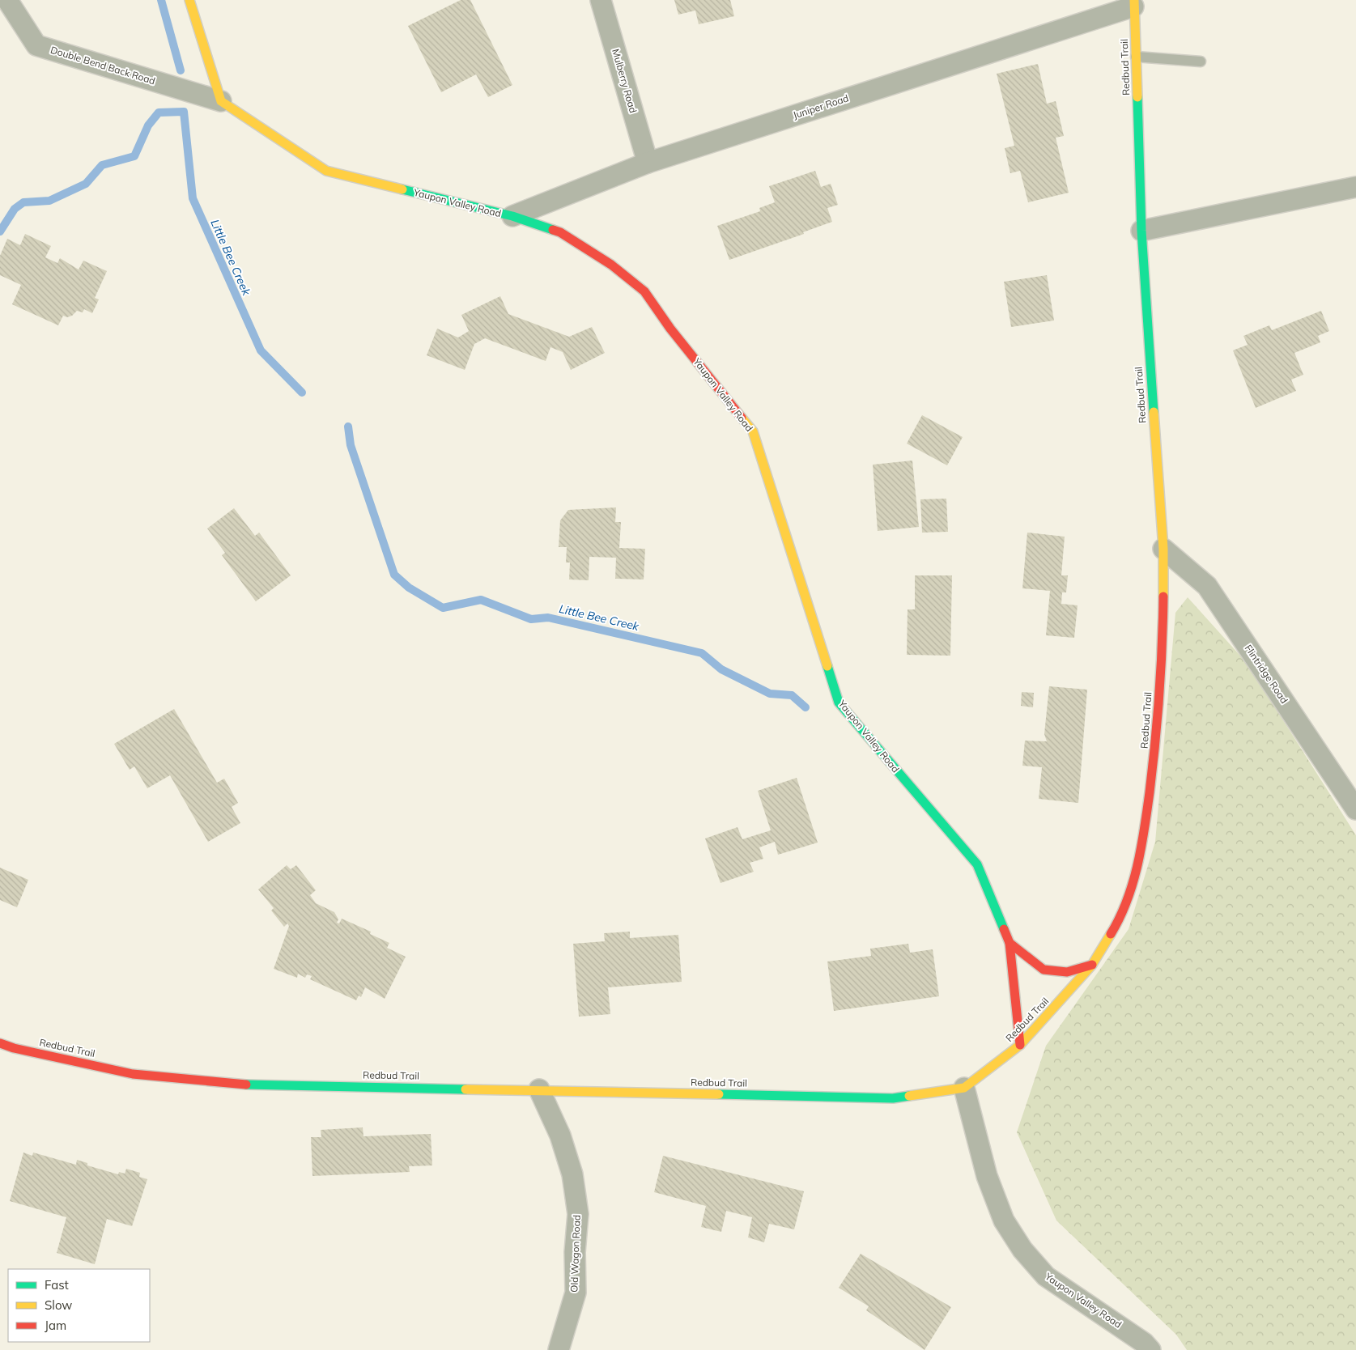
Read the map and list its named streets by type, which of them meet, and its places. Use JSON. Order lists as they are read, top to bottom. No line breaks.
{"streets":{"street":["Double Bend Back Road","Redbud Trail","Mulberry Road","Juniper Road","Yaupon Valley Road","Flintridge Road","Old Wagon Road"]},"crossings":[["Double Bend Back Road","Yaupon Valley Road"],["Redbud Trail","Juniper Road"],["Redbud Trail","Yaupon Valley Road"],["Redbud Trail","Flintridge Road"],["Redbud Trail","Old Wagon Road"],["Mulberry Road","Juniper Road"],["Juniper Road","Yaupon Valley Road"]],"water":["Little Bee Creek"],"legend":["Fast","Slow","Jam"]}
